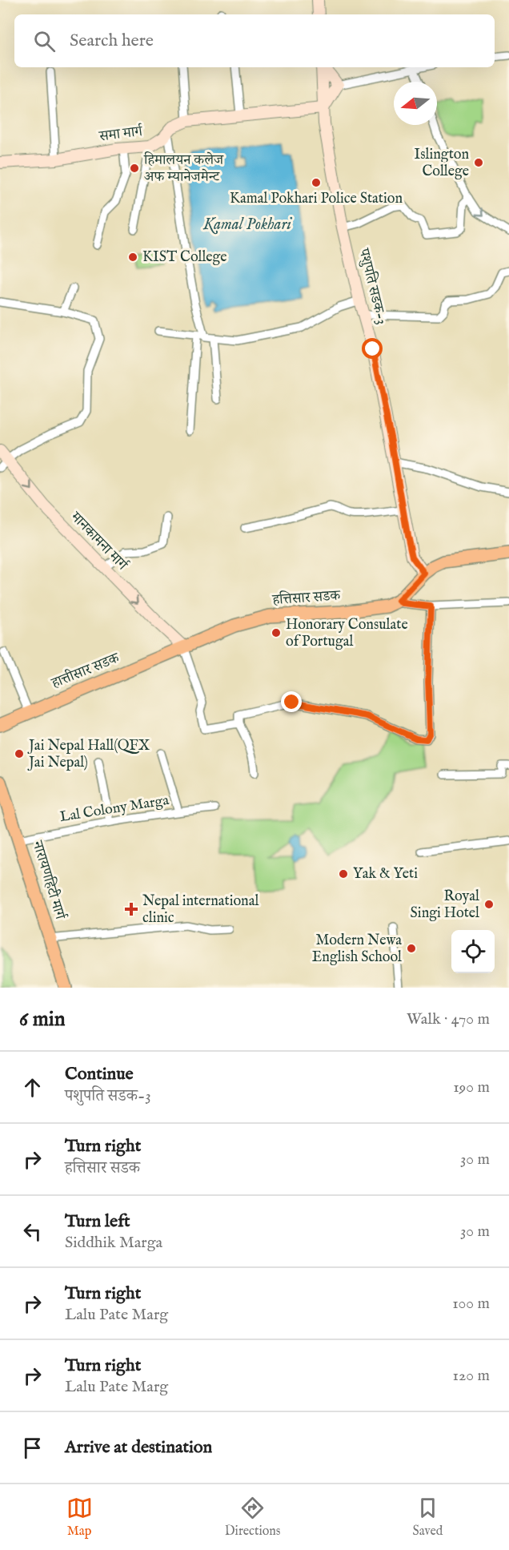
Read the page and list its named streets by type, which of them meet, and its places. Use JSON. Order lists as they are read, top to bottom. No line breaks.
{"streets":{"main road":["समा मार्ग","पशुपति सडक-3","मानकामना मार्ग","हत्तिसार सडक","हात्तीसार सडक","नारायणहिटी मार्ग"],"street":["Lal Colony Marga"]},"crossings":[["समा मार्ग","पशुपति सडक-3"],["पशुपति सडक-3","हत्तिसार सडक"],["मानकामना मार्ग","हत्तिसार सडक"],["मानकामना मार्ग","हात्तीसार सडक"],["हत्तिसार सडक","हात्तीसार सडक"],["Lal Colony Marga","नारायणहिटी मार्ग"]],"one_way":["मानकामना मार्ग"],"water":["Kamal Pokhari"],"places":{"other":["Islington College","हिमालयन कलेज अफ म्यानेजमेन्ट","Kamal Pokhari Police Station","KIST College","Honorary Consulate of Portugal","Jai Nepal Hall(QFX Jai Nepal)","Yak & Yeti","Royal Singi Hotel","Modern Newa English School"],"health":["Nepal international clinic"]},"north":"left","page":{"search":"Search here","heading":["6 min","Walk · 470 m"],"list":[["Continue","पशुपति सडक-3","190 m"],["Turn right","हत्तिसार सडक","30 m"],["Turn left","Siddhik Marga","30 m"],["Turn right","Lalu Pate Marg","100 m"],["Turn right","Lalu Pate Marg","120 m"],"Arrive at destination"],"nav":["Map","Directions","Saved"]}}
